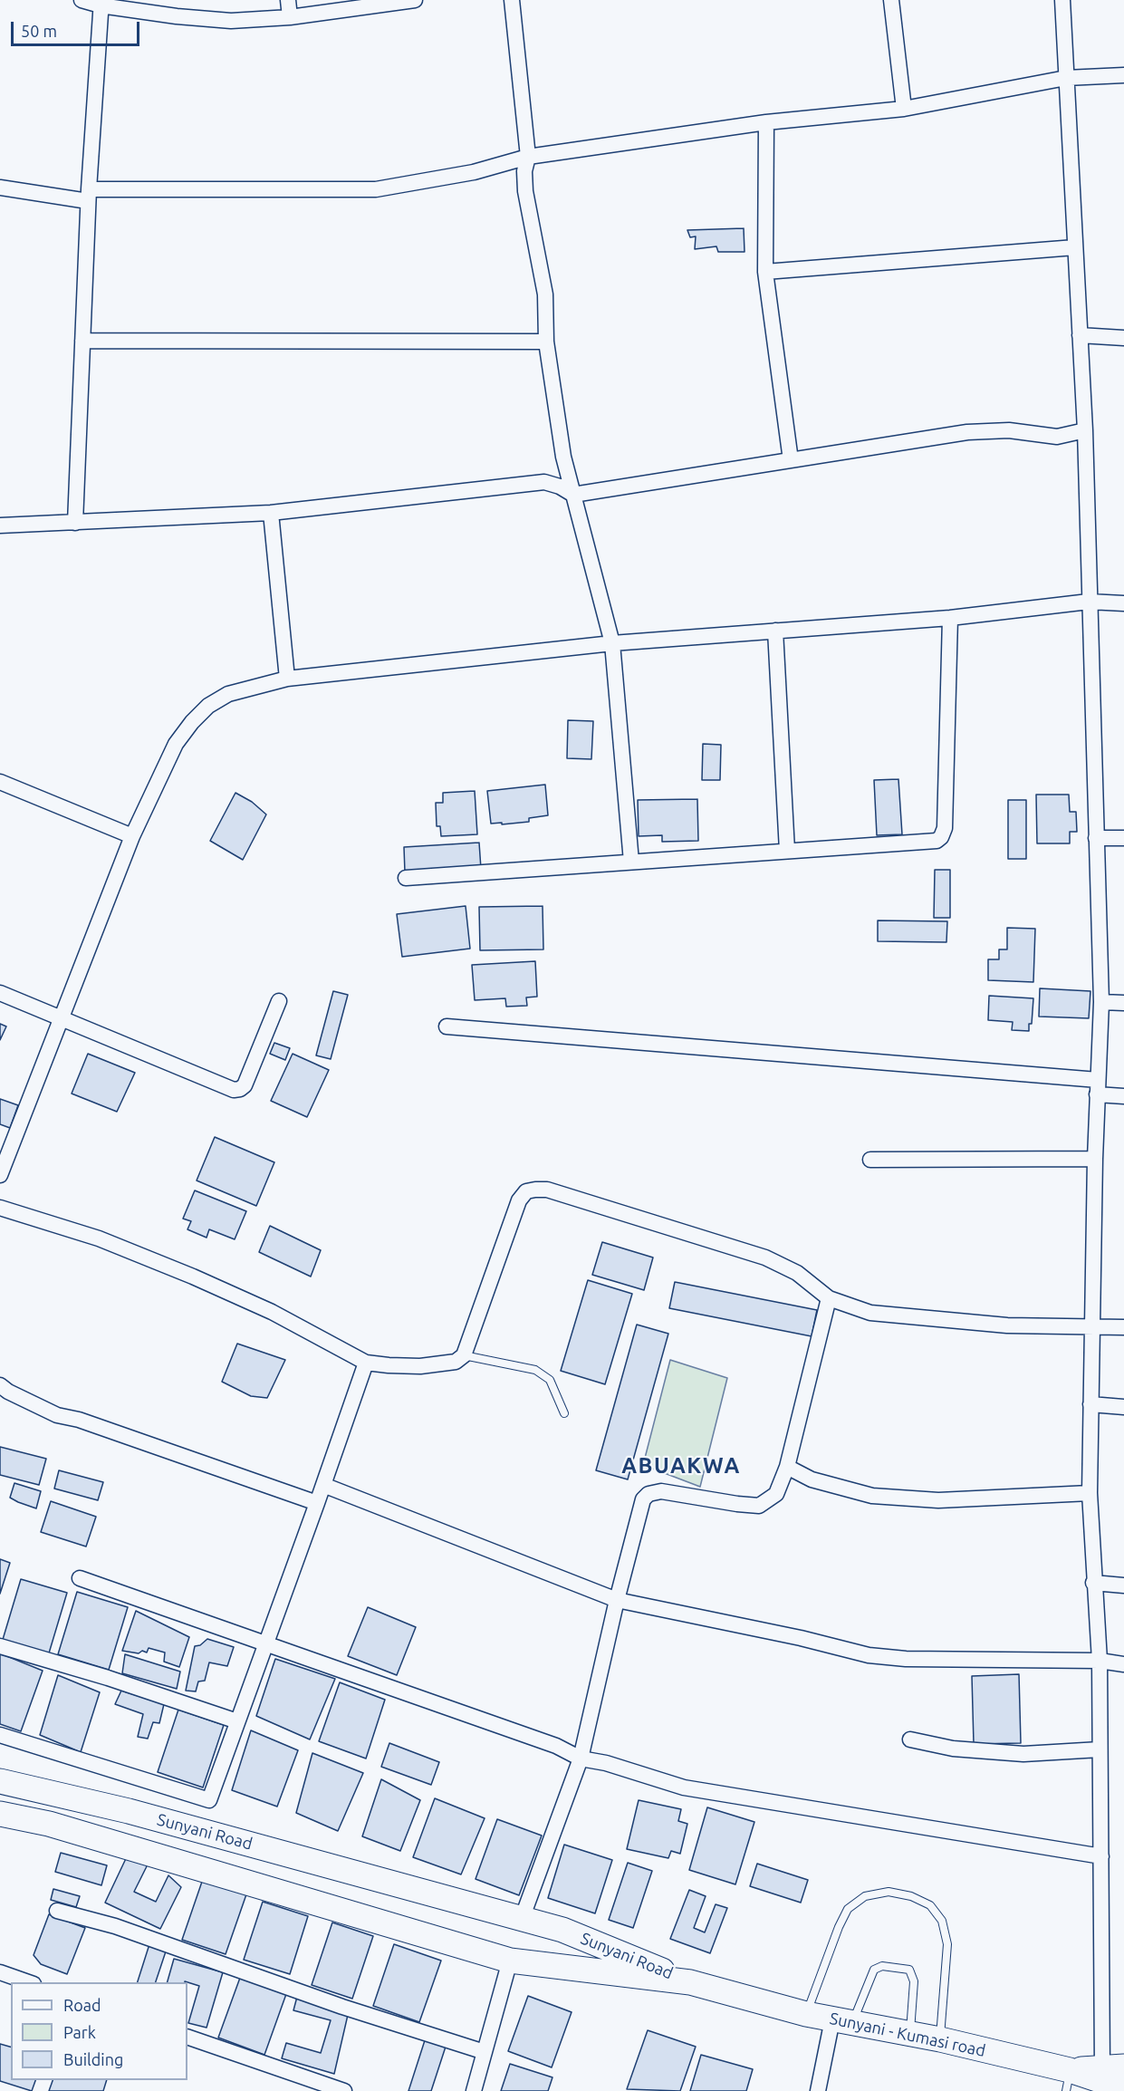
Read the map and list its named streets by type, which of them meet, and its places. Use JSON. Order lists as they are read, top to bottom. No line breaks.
{"streets":{"main road":["Sunyani Road","Sunyani - Kumasi road"]},"crossings":[["Sunyani Road","Sunyani - Kumasi road"]],"districts":["ABUAKWA"],"legend":["Road","Park","Building"],"scale_bar":"50 m"}
